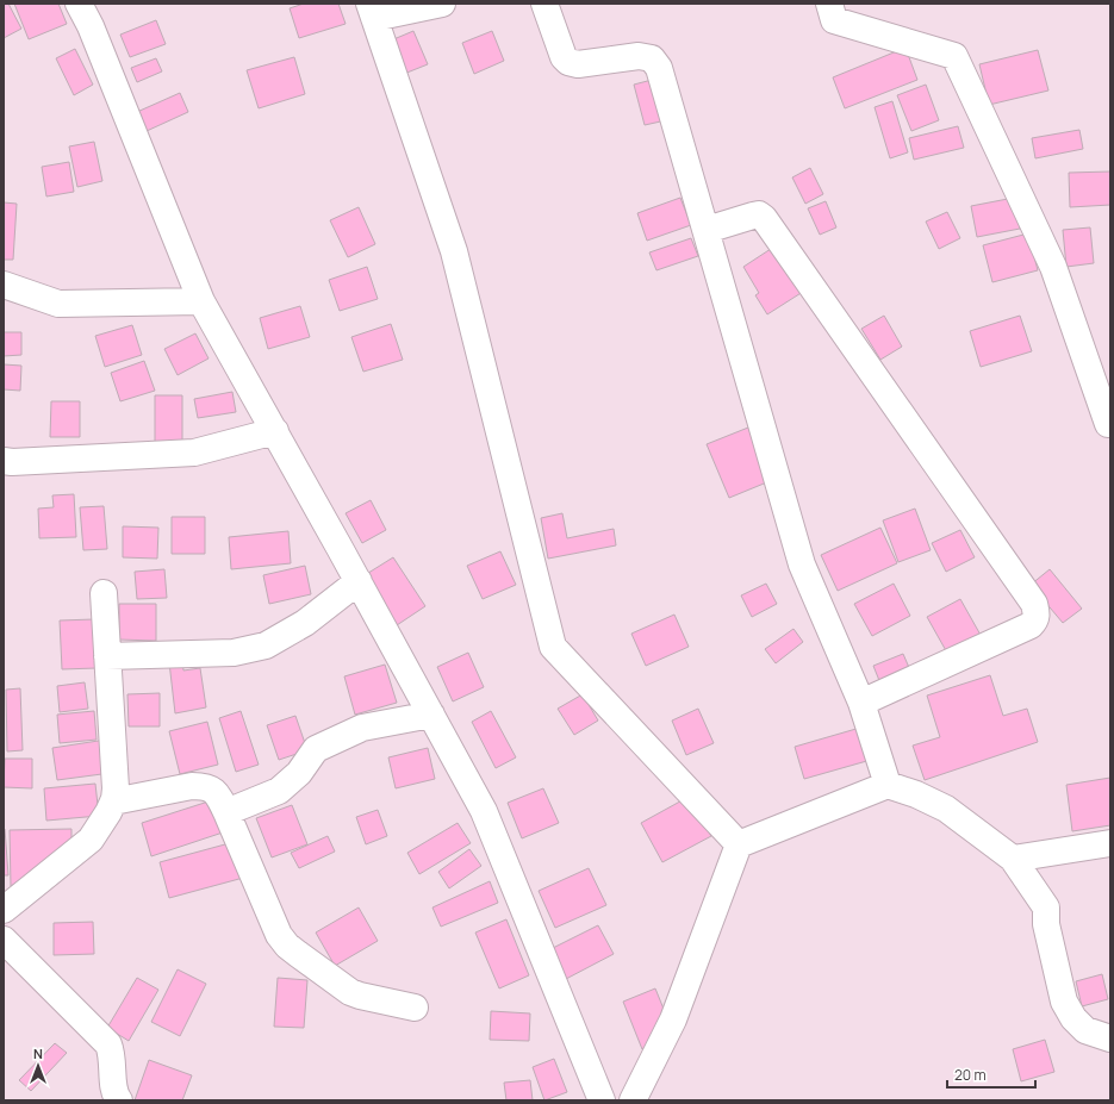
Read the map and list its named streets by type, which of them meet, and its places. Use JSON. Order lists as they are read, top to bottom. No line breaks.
{"scale_bar":"20 m","north":"top"}
